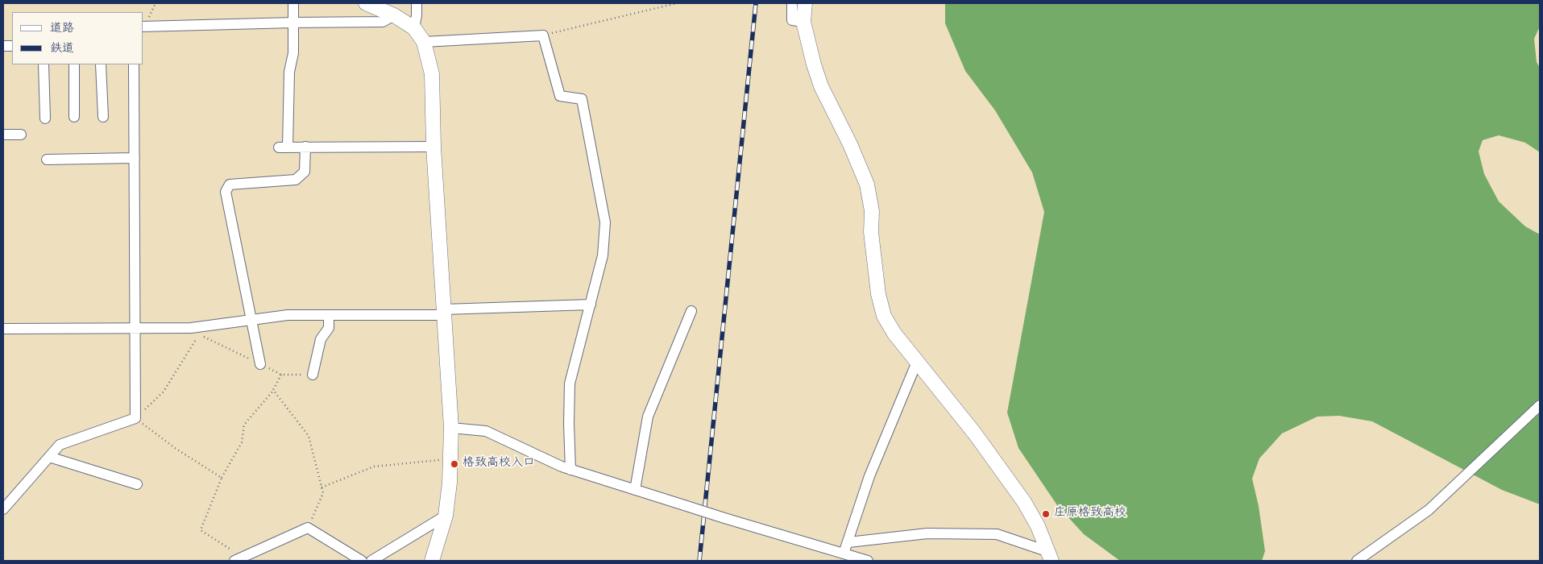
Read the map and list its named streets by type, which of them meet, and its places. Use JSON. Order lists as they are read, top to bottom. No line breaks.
{"places":["格致高校入口","庄原格致高校"],"legend":["道路","鉄道"]}
